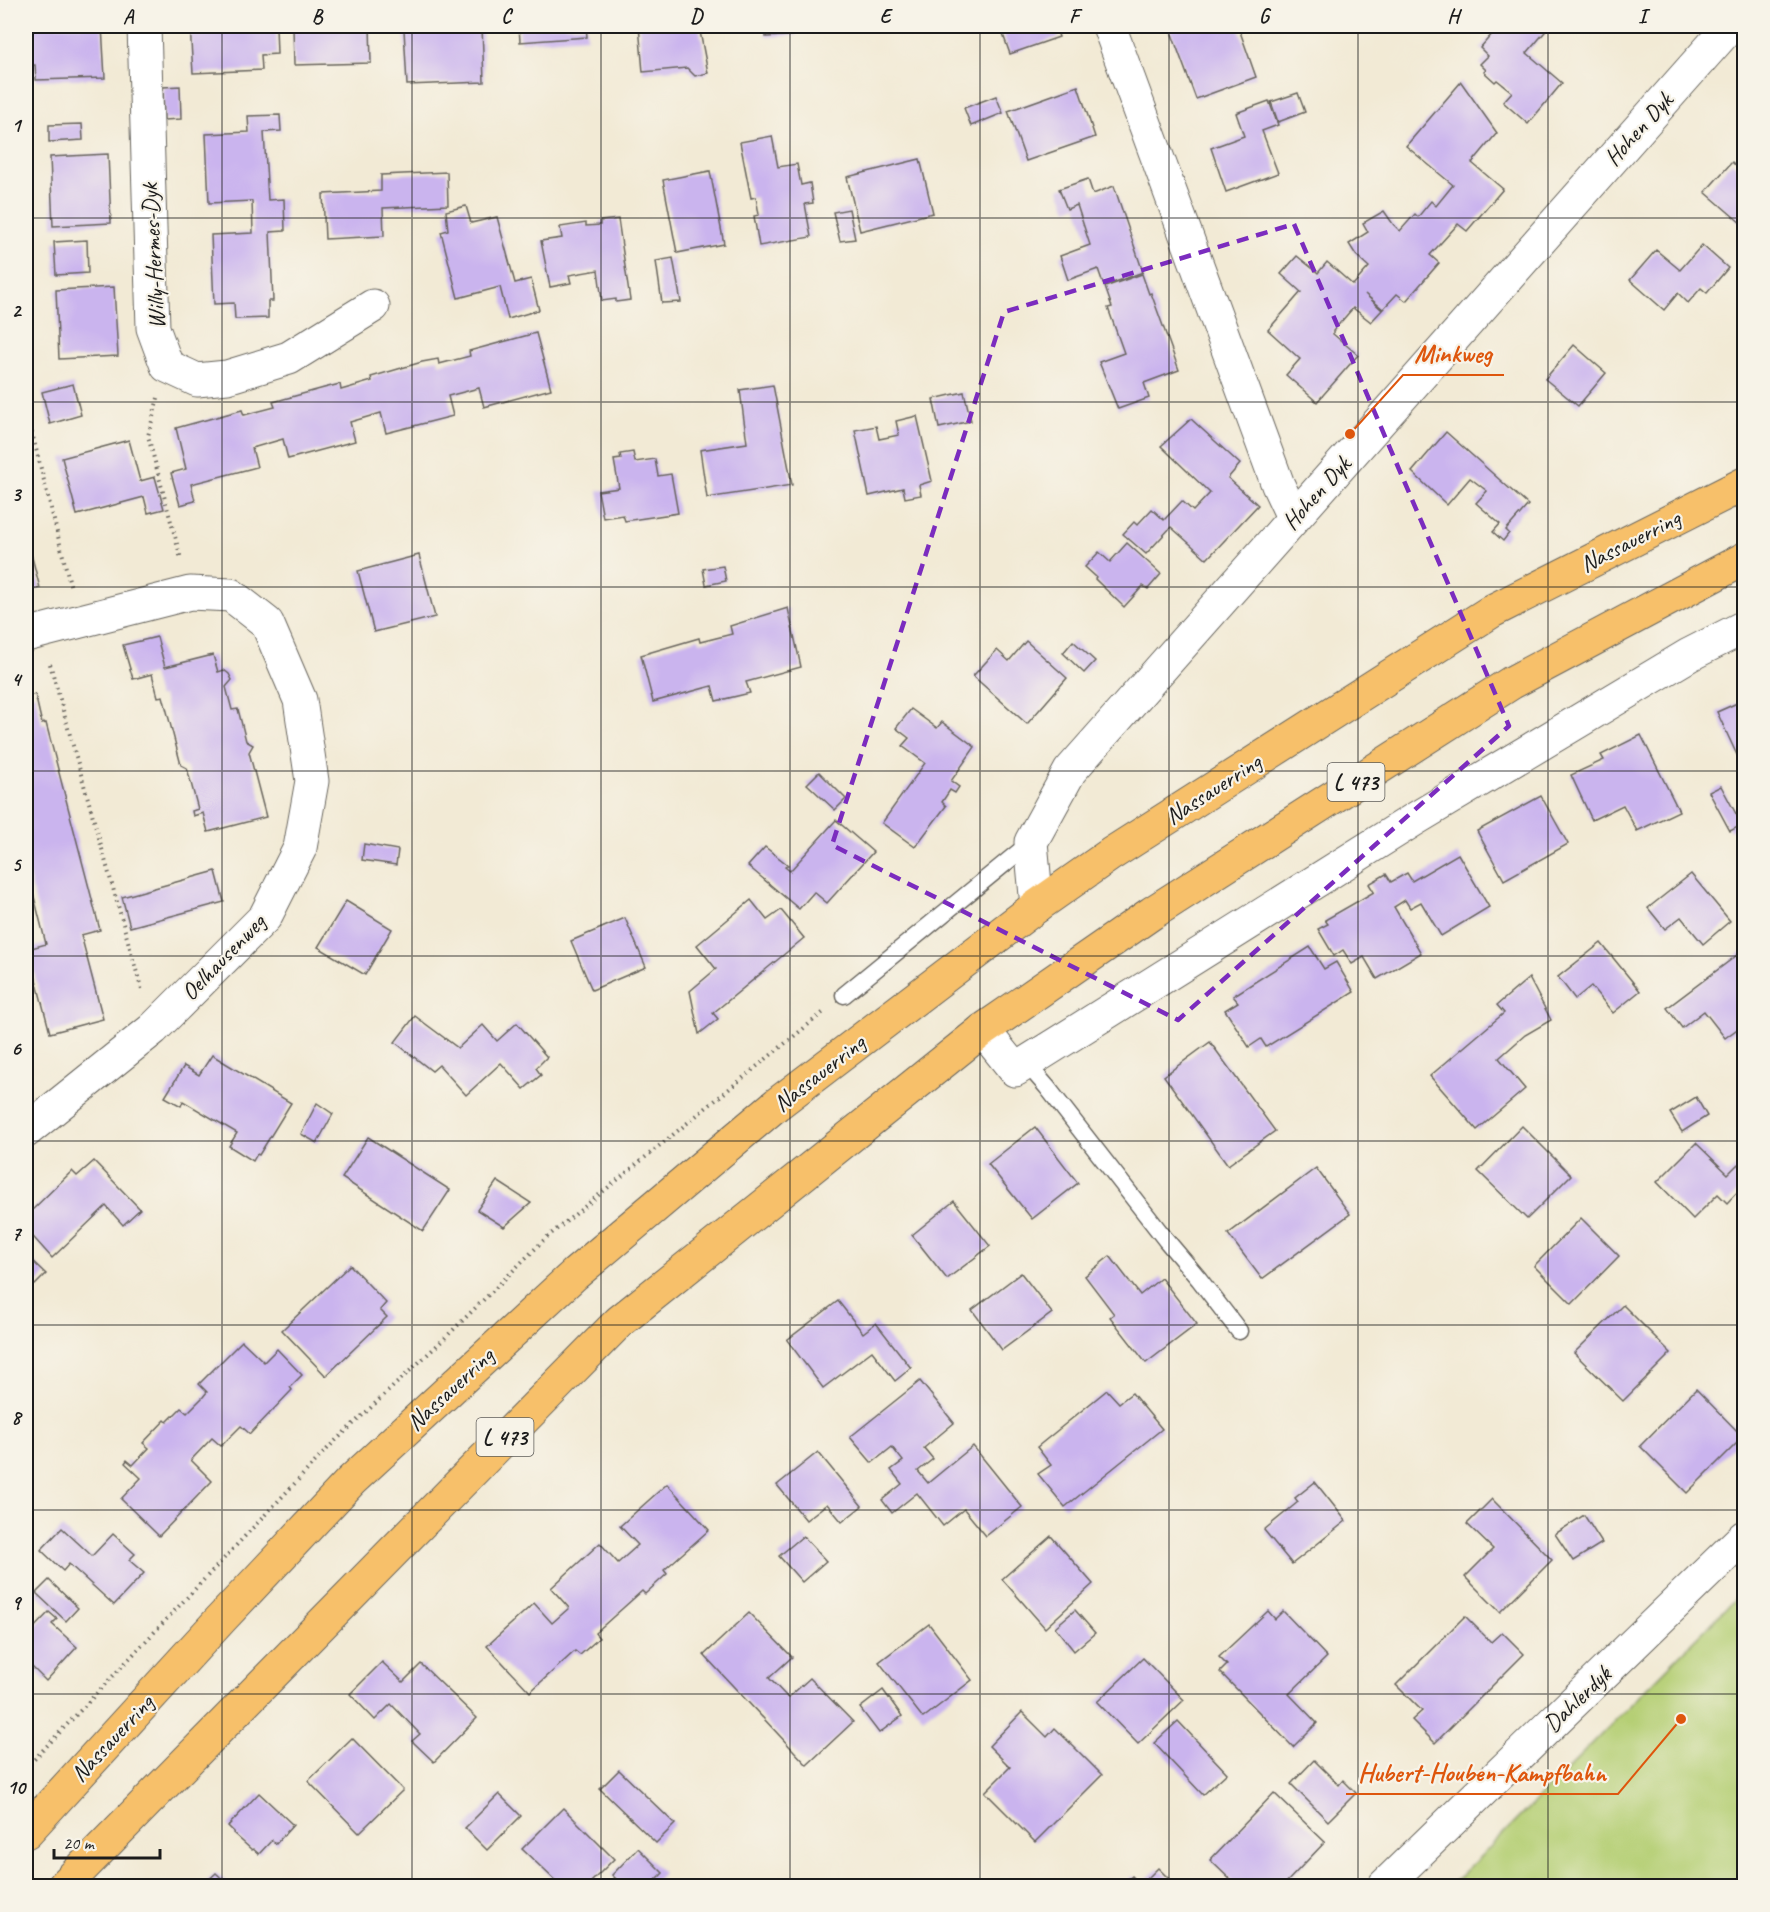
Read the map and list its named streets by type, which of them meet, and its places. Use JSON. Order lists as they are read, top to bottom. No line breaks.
{"streets":{"main road":["Nassauerring","L 473"],"street":["Hohen Dyk","Willy-Hermes-Dyk","Oelhausenweg","Dahlerdyk"]},"places":["Minkweg","Hubert-Houben-Kampfbahn"],"scale_bar":"20 m","grid":{"columns":["A","B","C","D","E","F","G","H","I"],"rows":["1","2","3","4","5","6","7","8","9","10"]}}
